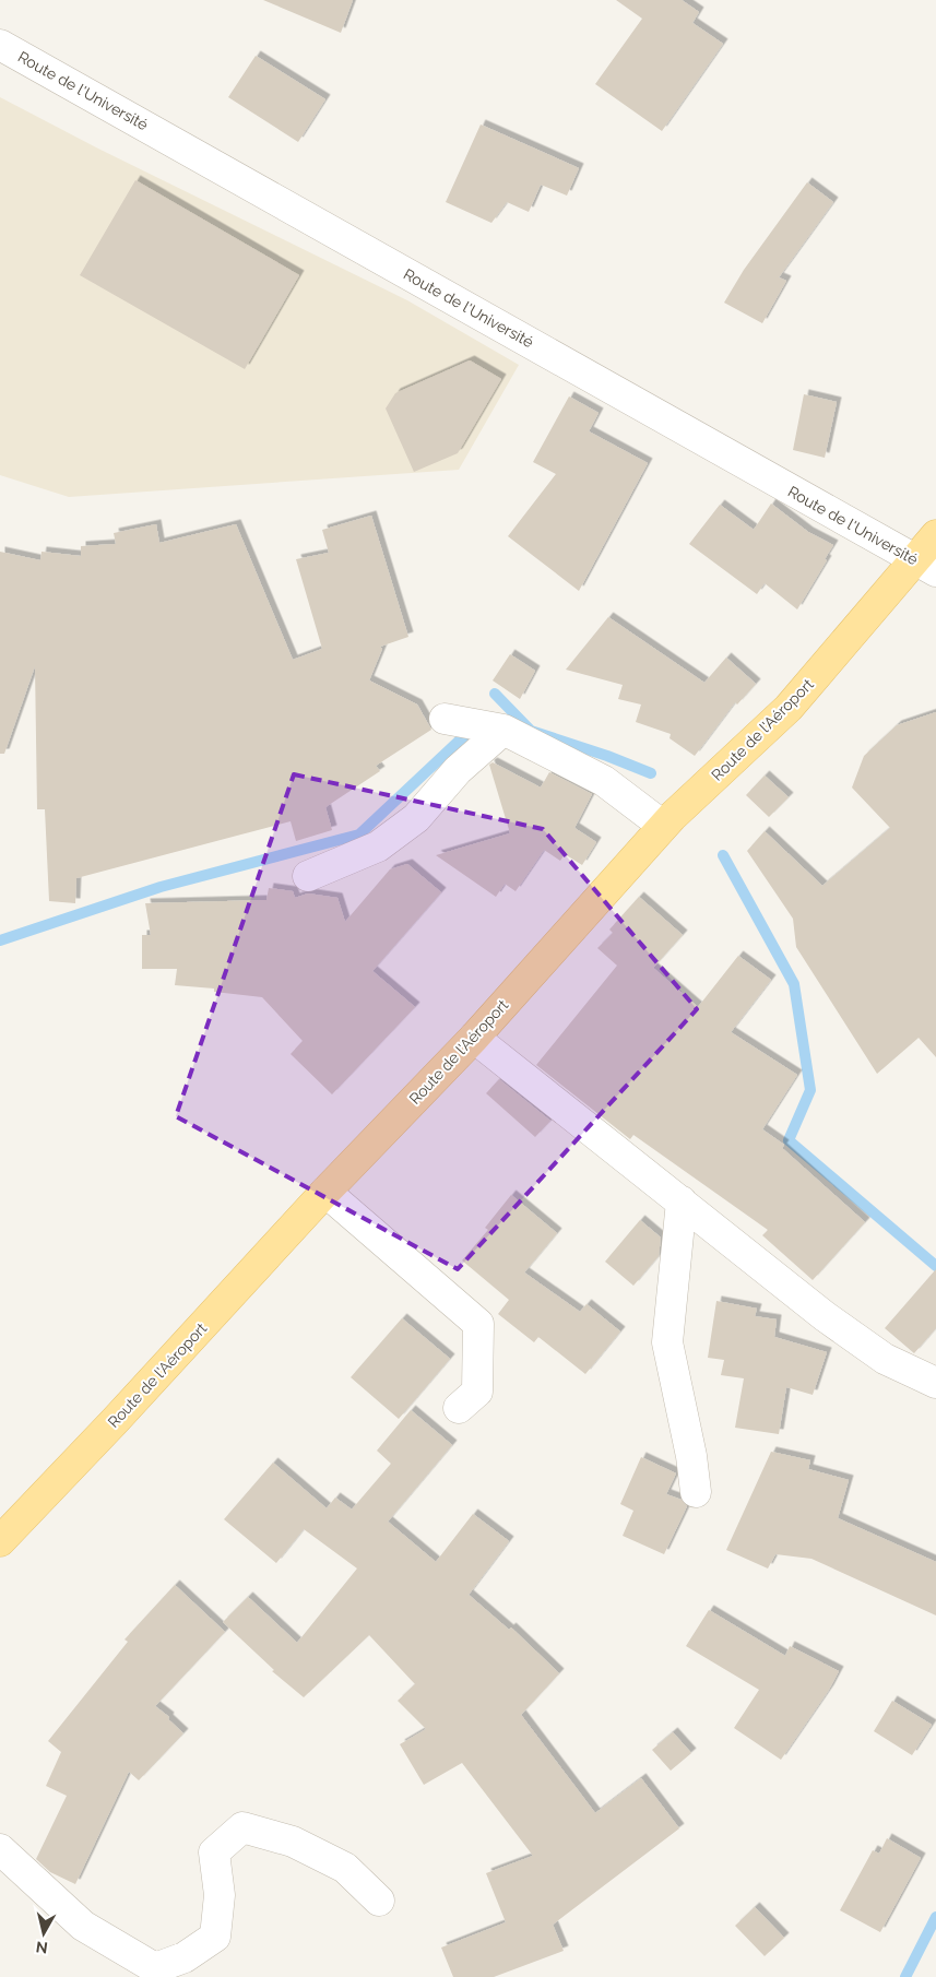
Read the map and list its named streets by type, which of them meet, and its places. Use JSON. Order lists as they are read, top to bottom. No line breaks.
{"streets":{"main road":["Route de l'Aéroport"],"street":["Route de l'Université"]},"crossings":[["Route de l'Université","Route de l'Aéroport"]],"north":"bottom"}
